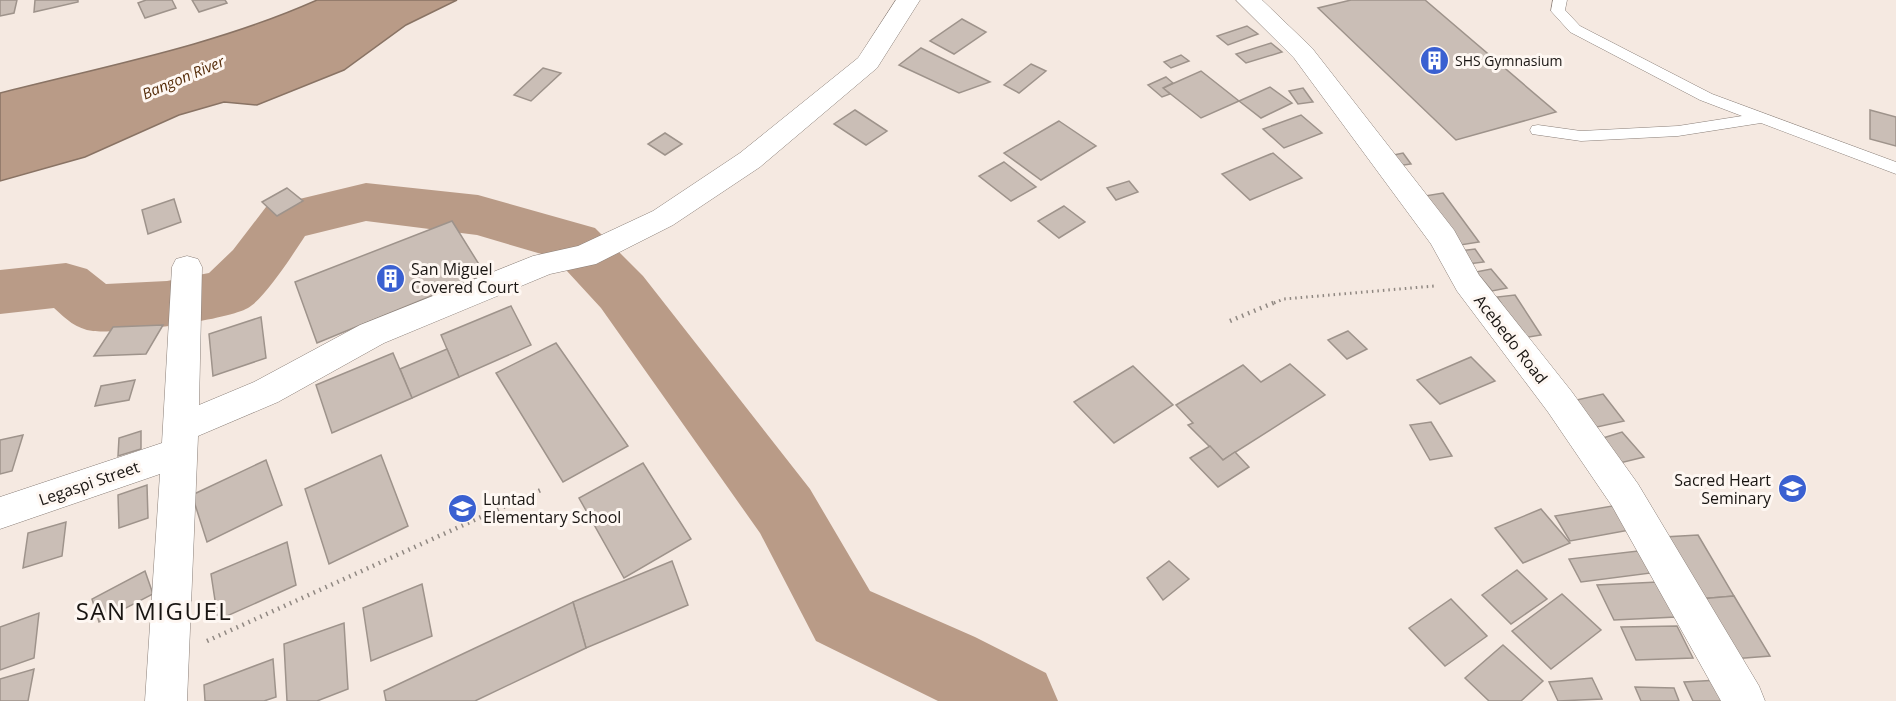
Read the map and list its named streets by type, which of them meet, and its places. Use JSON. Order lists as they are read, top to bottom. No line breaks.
{"streets":{"street":["Acebedo Road","Legaspi Street"]},"districts":["SAN MIGUEL"],"water":["Bangon River"],"places":{"building":["SHS Gymnasium","San Miguel Covered Court"],"school or university":["Sacred Heart Seminary","Luntad Elementary School"]}}
